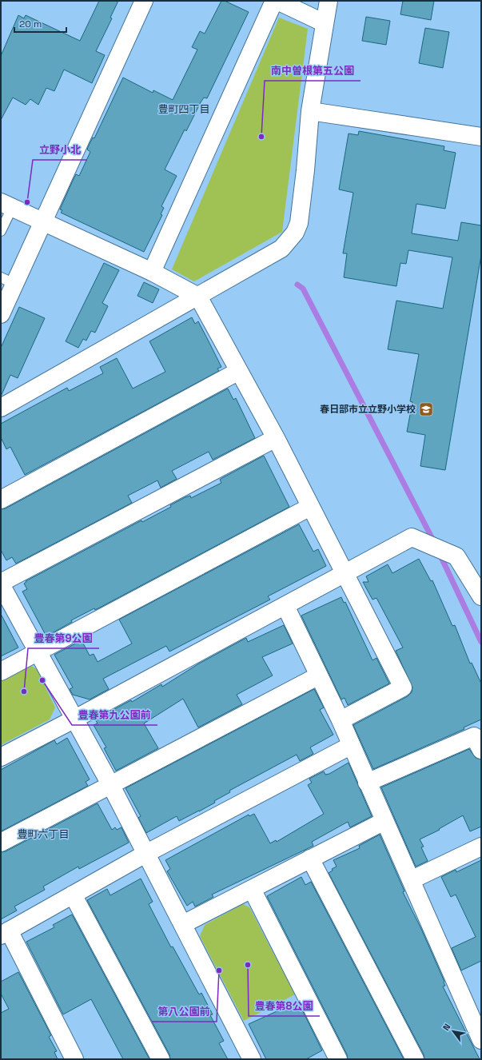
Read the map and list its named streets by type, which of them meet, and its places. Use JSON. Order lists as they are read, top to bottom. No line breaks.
{"districts":["豊町四丁目","豊町六丁目"],"places":{"other":["南中曽根第五公園","立野小北","豊春第九公園前","豊春第9公園","豊春第8公園","第八公園前"],"school or university":["春日部市立立野小学校"]},"scale_bar":"20 m","north":"top left"}
